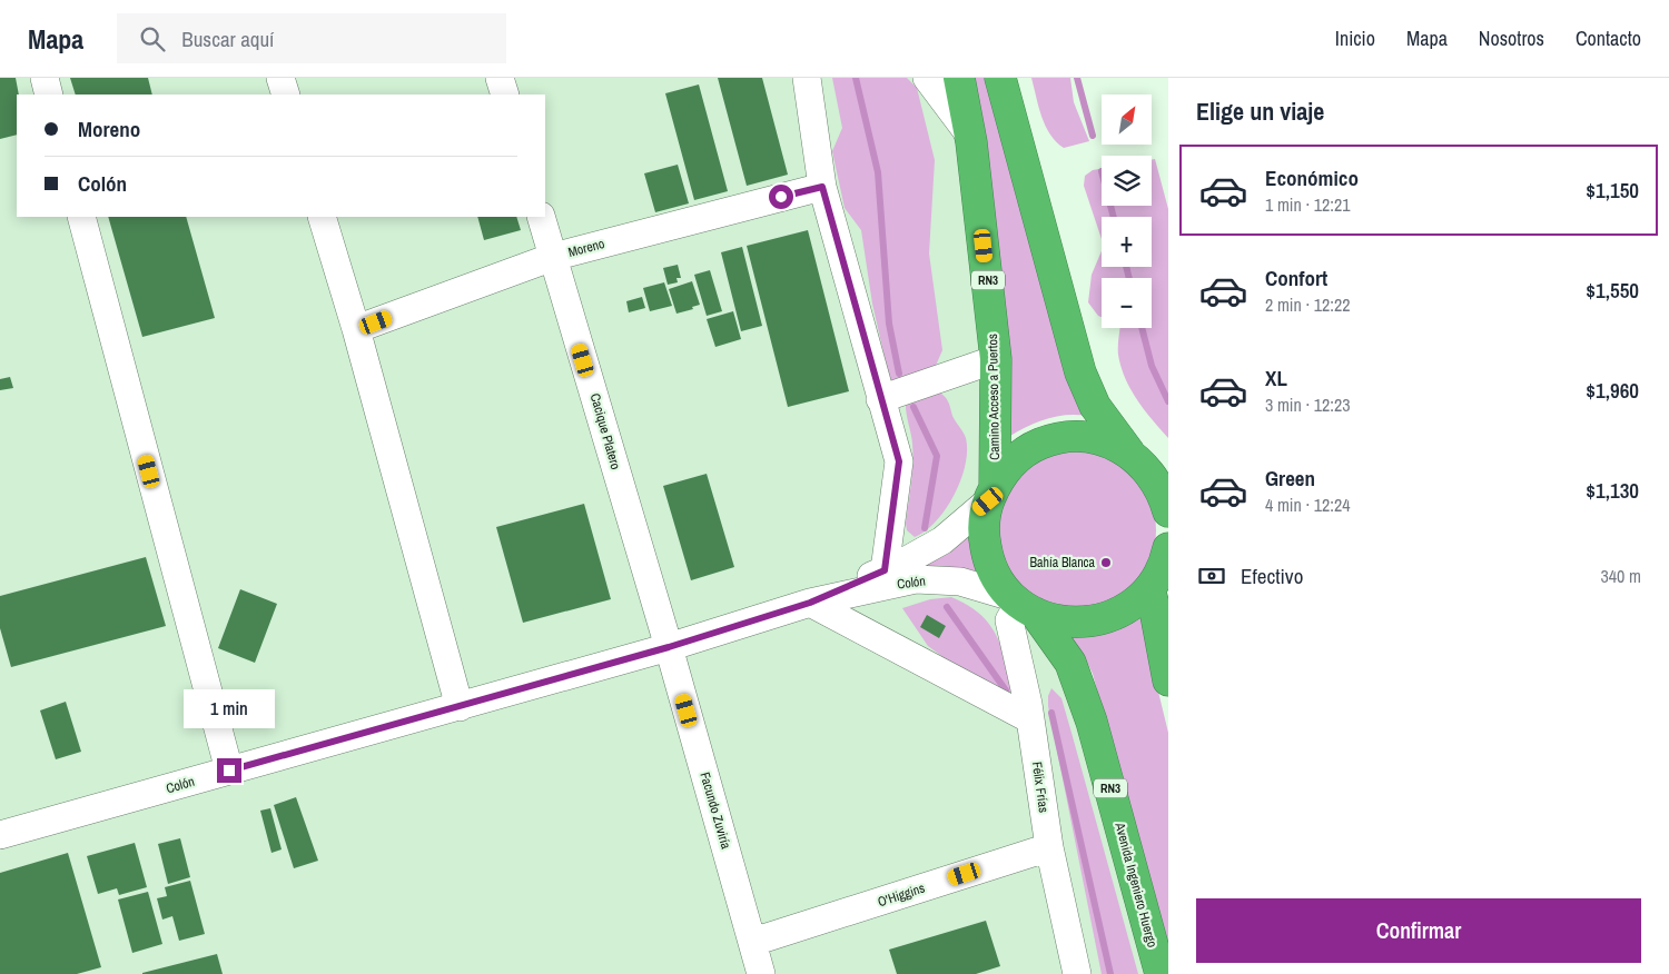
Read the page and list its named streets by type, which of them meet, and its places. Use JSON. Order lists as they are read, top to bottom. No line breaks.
{"streets":{"highway":["RN3","Camino Acceso a Puertos","Avenida Ingeniero Huergo"],"street":["Moreno","Cacique Platero","Colón","Félix Frías","Facundo Zuviría","O'Higgins"]},"crossings":[["Moreno","Cacique Platero"],["RN3","Camino Acceso a Puertos"],["RN3","Colón"],["RN3","Félix Frías"],["RN3","Avenida Ingeniero Huergo"],["Camino Acceso a Puertos","Colón"],["Cacique Platero","Colón"],["Cacique Platero","Facundo Zuviría"],["Colón","Félix Frías"],["Colón","Facundo Zuviría"],["Colón","Avenida Ingeniero Huergo"],["Félix Frías","Avenida Ingeniero Huergo"],["Félix Frías","O'Higgins"],["Facundo Zuviría","O'Higgins"]],"places":["Bahía Blanca"],"north":"top right","page":{"header":"Mapa","search":"Buscar aquí","nav":["Inicio","Mapa","Nosotros","Contacto"],"heading":"Elige un viaje","map_buttons":["+","−"],"banner":["Moreno","Colón"],"list":[{"name":"Económico","note":"1 min · 12:21","value":"$1,150"},{"name":"Confort","note":"2 min · 12:22","value":"$1,550"},{"name":"XL","note":"3 min · 12:23","value":"$1,960"},{"name":"Green","note":"4 min · 12:24","value":"$1,130"}],"pay":["Efectivo","340 m"],"bubble":"1 min","buttons":"Confirmar"}}
